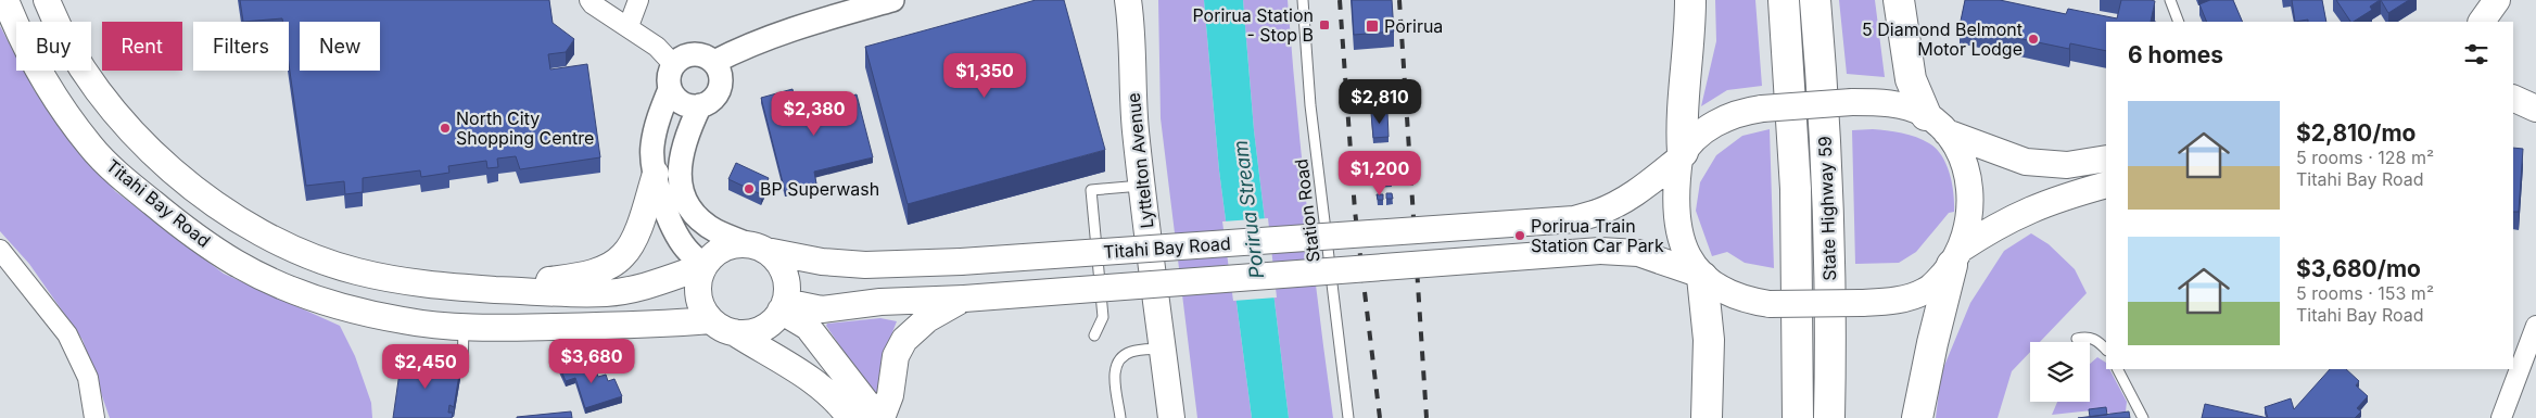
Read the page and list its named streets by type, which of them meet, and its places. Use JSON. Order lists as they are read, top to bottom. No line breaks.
{"streets":{"main road":["Lyttelton Avenue","Titahi Bay Road","State Highway 59"],"lane":["Station Road"]},"water":["Porirua Stream"],"places":{"transit":["Porirua Station - Stop B","Porirua"],"other":["5 Diamond Belmont Motor Lodge","North City Shopping Centre","BP Superwash","Porirua Train Station Car Park"]},"page":{"chip":["Buy","Rent","Filters","New"],"heading":"6 homes","price":["$1,350","$2,810","$2,380","$1,200","$3,680","$2,450"],"list":[{"name":"$2,810/mo","note":"5 rooms · 128 m² · Titahi Bay Road"},{"name":"$3,680/mo","note":"5 rooms · 153 m² · Titahi Bay Road"}]}}
